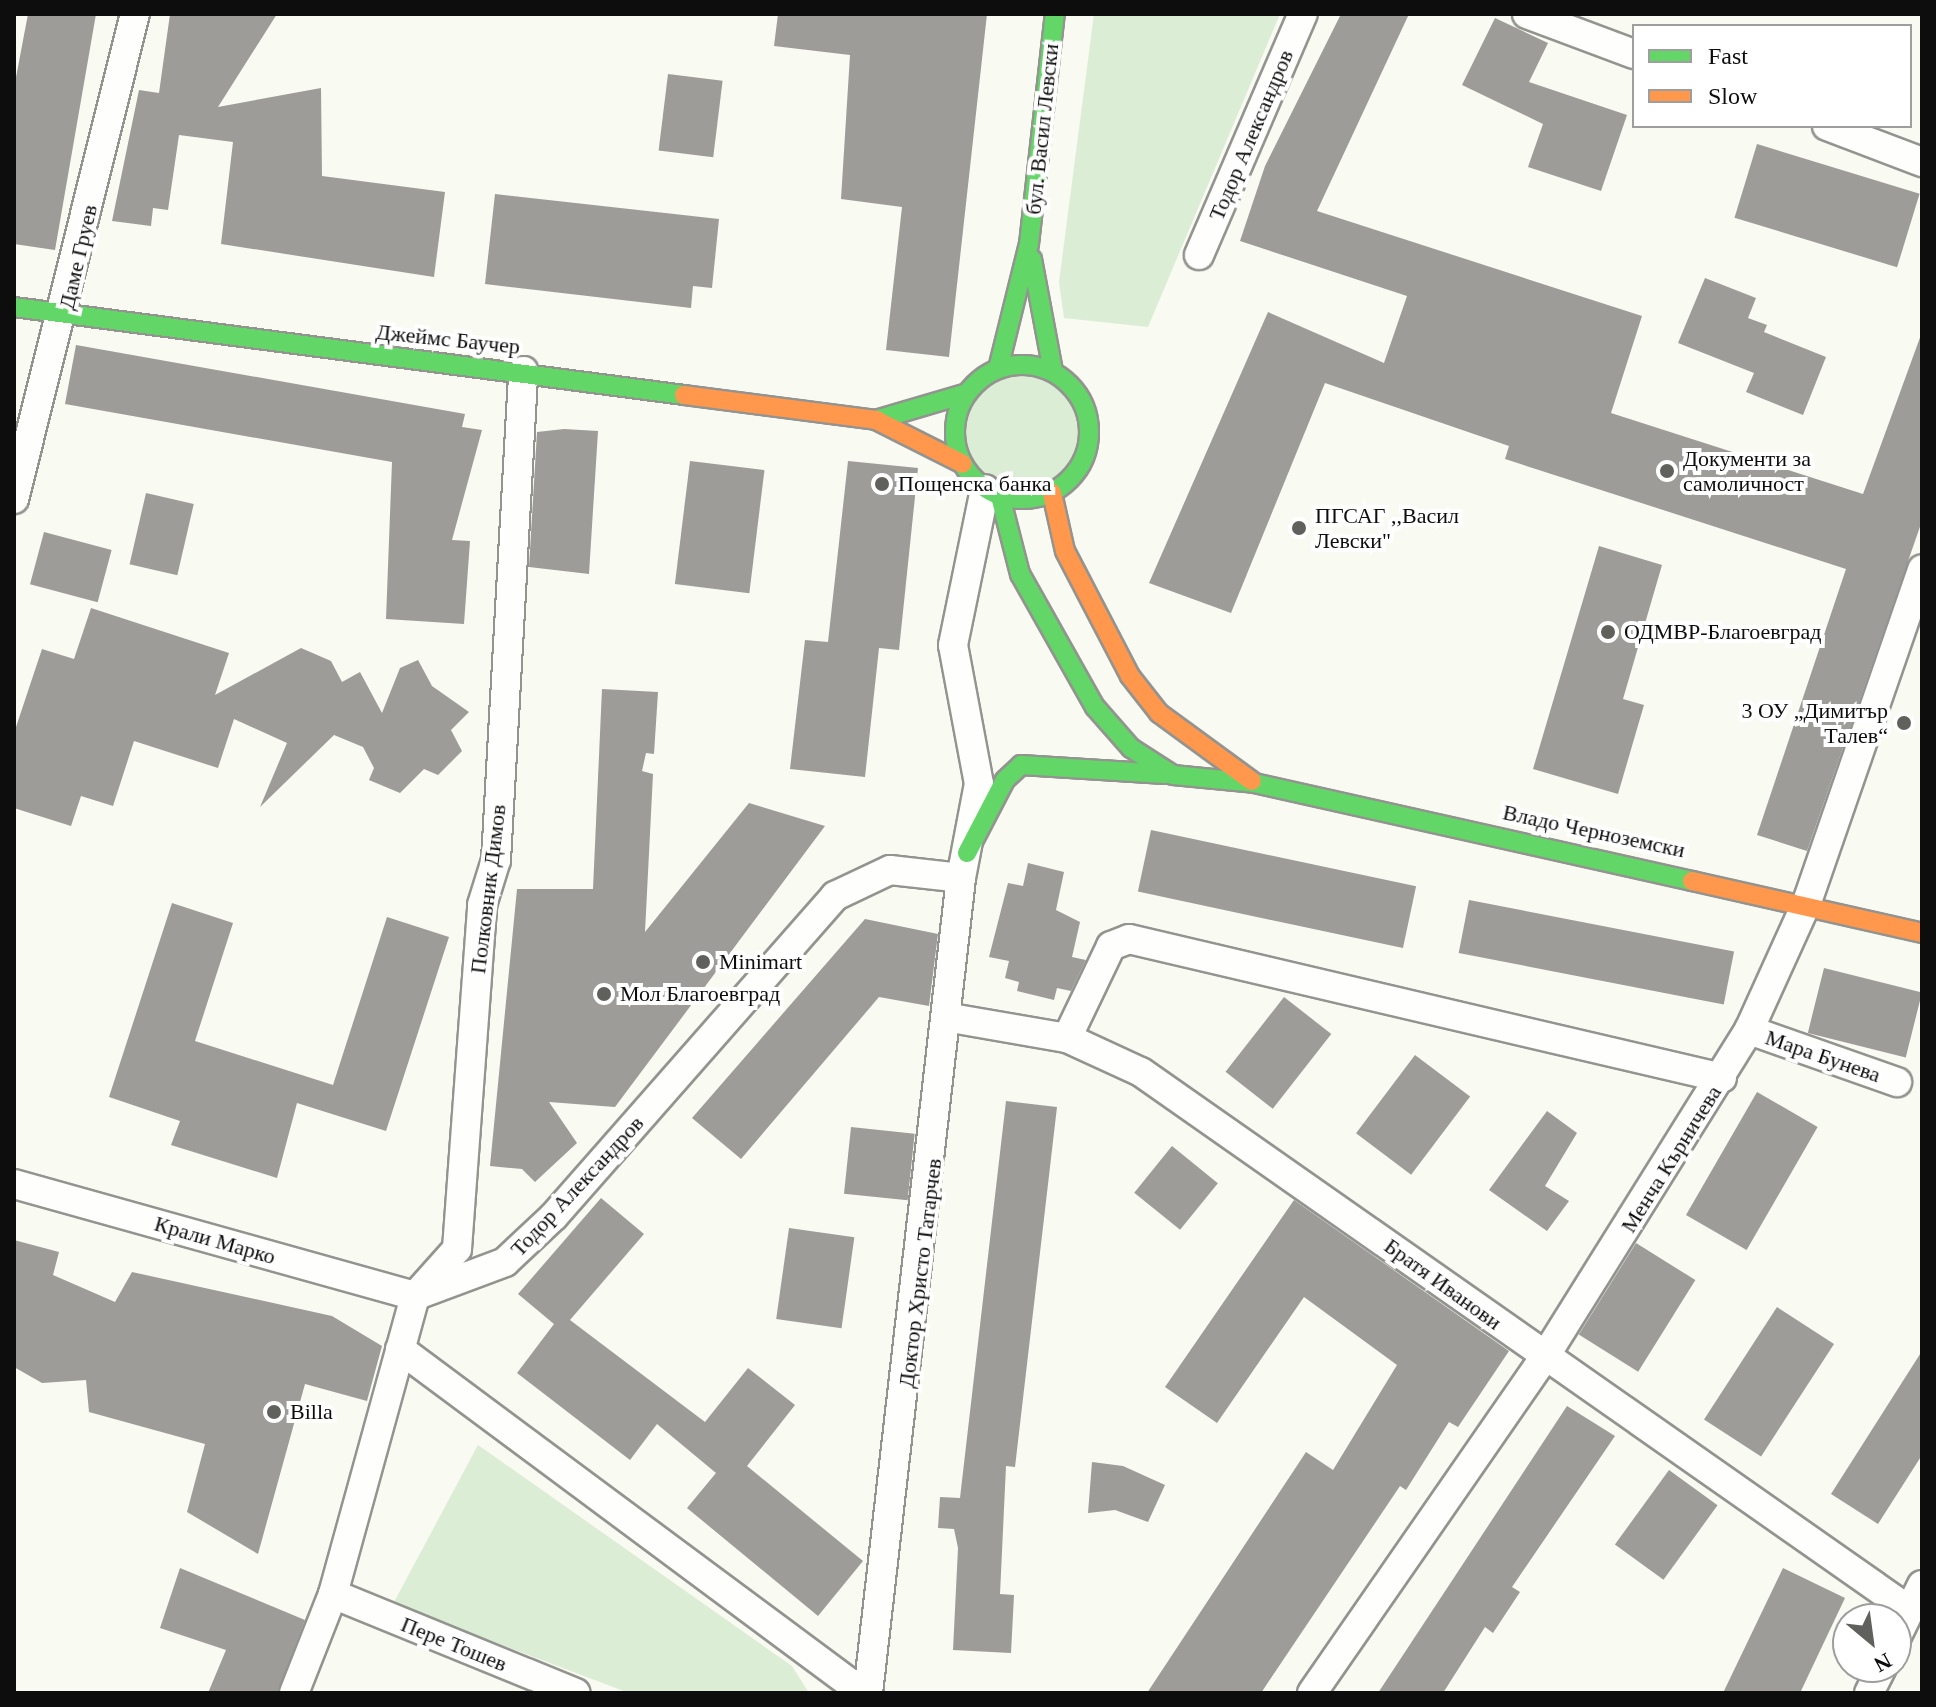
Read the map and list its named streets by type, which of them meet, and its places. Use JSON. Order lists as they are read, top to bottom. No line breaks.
{"streets":{"street":["бул. Васил Левски","Тодор Александров","Даме Груев","Джеймс Баучер","Владо Черноземски","Полковник Димов","Мара Бунева","Менча Кърничева","Крали Марко","Доктор Христо Татарчев","Братя Иванови","Пере Тошев"]},"crossings":[["Тодор Александров","Владо Черноземски"],["Тодор Александров","Полковник Димов"],["Тодор Александров","Крали Марко"],["Тодор Александров","Доктор Христо Татарчев"],["Даме Груев","Джеймс Баучер"],["Джеймс Баучер","Полковник Димов"],["Владо Черноземски","Менча Кърничева"],["Владо Черноземски","Доктор Христо Татарчев"],["Полковник Димов","Крали Марко"],["Мара Бунева","Менча Кърничева"],["Менча Кърничева","Братя Иванови"],["Доктор Христо Татарчев","Братя Иванови"]],"places":["Документи за самоличност","Пощенска банка","ПГСАГ ,,Васил Левски\"","ОДМВР-Благоевград","3 ОУ „Димитър Талев“","Minimart","Мол Благоевград","Billa"],"legend":["Fast","Slow"],"north":"bottom right"}
